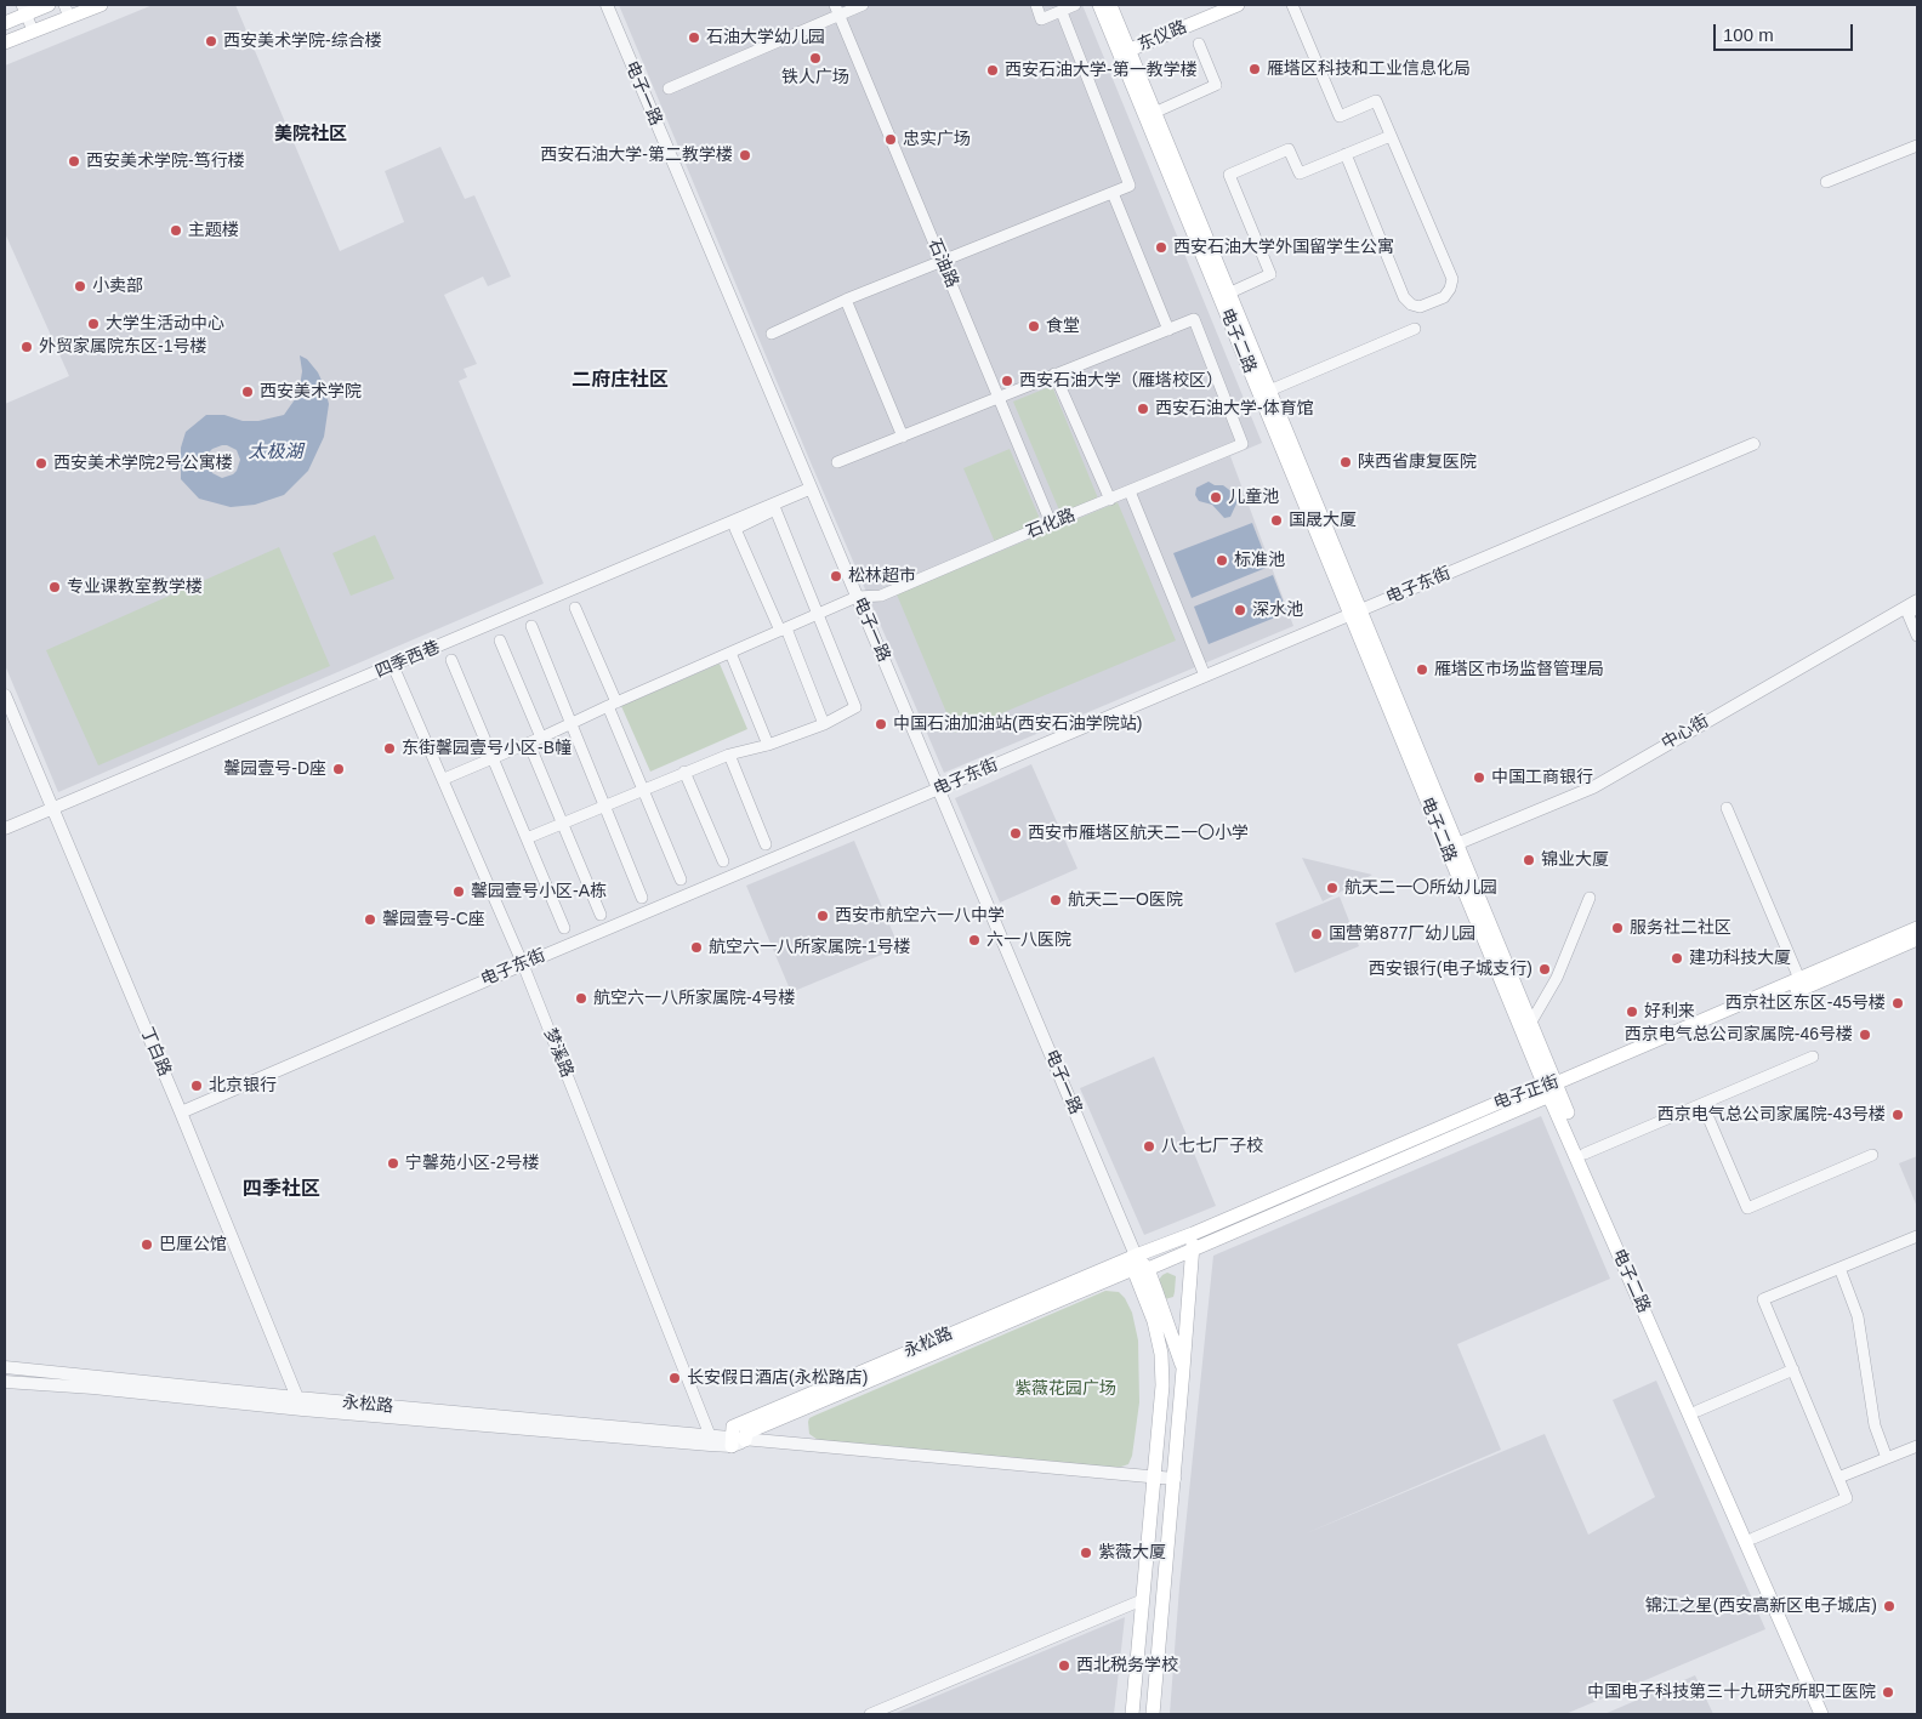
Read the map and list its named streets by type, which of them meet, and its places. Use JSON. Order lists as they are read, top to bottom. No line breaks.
{"streets":{"main road":["东仪路","电子一路","电子二路","电子正街","永松路"],"street":["石油路","石化路","电子东街","四季西巷","中心街","丁白路","梦溪路"]},"crossings":[["东仪路","电子二路"],["电子一路","石化路"],["电子一路","电子东街"],["电子一路","四季西巷"],["电子一路","电子正街"],["电子一路","永松路"],["石油路","石化路"],["电子二路","电子东街"],["电子二路","中心街"],["电子二路","电子正街"],["石化路","梦溪路"],["电子东街","丁白路"],["电子东街","梦溪路"],["四季西巷","丁白路"],["四季西巷","梦溪路"],["丁白路","永松路"],["梦溪路","永松路"],["电子正街","永松路"]],"districts":["美院社区","二府庄社区","四季社区"],"water":["太极湖"],"parks":["紫薇花园广场"],"places":["石油大学幼儿园","西安美术学院-综合楼","铁人广场","雁塔区科技和工业信息化局","西安石油大学-第一教学楼","忠实广场","西安石油大学-第二教学楼","西安美术学院-笃行楼","主题楼","西安石油大学外国留学生公寓","小卖部","大学生活动中心","食堂","外贸家属院东区-1号楼","西安石油大学（雁塔校区）","西安美术学院","西安石油大学-体育馆","陕西省康复医院","西安美术学院2号公寓楼","儿童池","国晟大厦","标准池","松林超市","专业课教室教学楼","深水池","雁塔区市场监督管理局","中国石油加油站(西安石油学院站)","东街馨园壹号小区-B幢","馨园壹号-D座","中国工商银行","西安市雁塔区航天二一〇小学","锦业大厦","航天二一〇所幼儿园","馨园壹号小区-A栋","航天二一O医院","西安市航空六一八中学","馨园壹号-C座","服务社二社区","国营第877厂幼儿园","六一八医院","航空六一八所家属院-1号楼","建功科技大厦","西安银行(电子城支行)","航空六一八所家属院-4号楼","西京社区东区-45号楼","好利来","西京电气总公司家属院-46号楼","北京银行","西京电气总公司家属院-43号楼","八七七厂子校","宁馨苑小区-2号楼","巴厘公馆","长安假日酒店(永松路店)","紫薇大厦","锦江之星(西安高新区电子城店)","西北税务学校","中国电子科技第三十九研究所职工医院"],"scale_bar":"100 m"}
